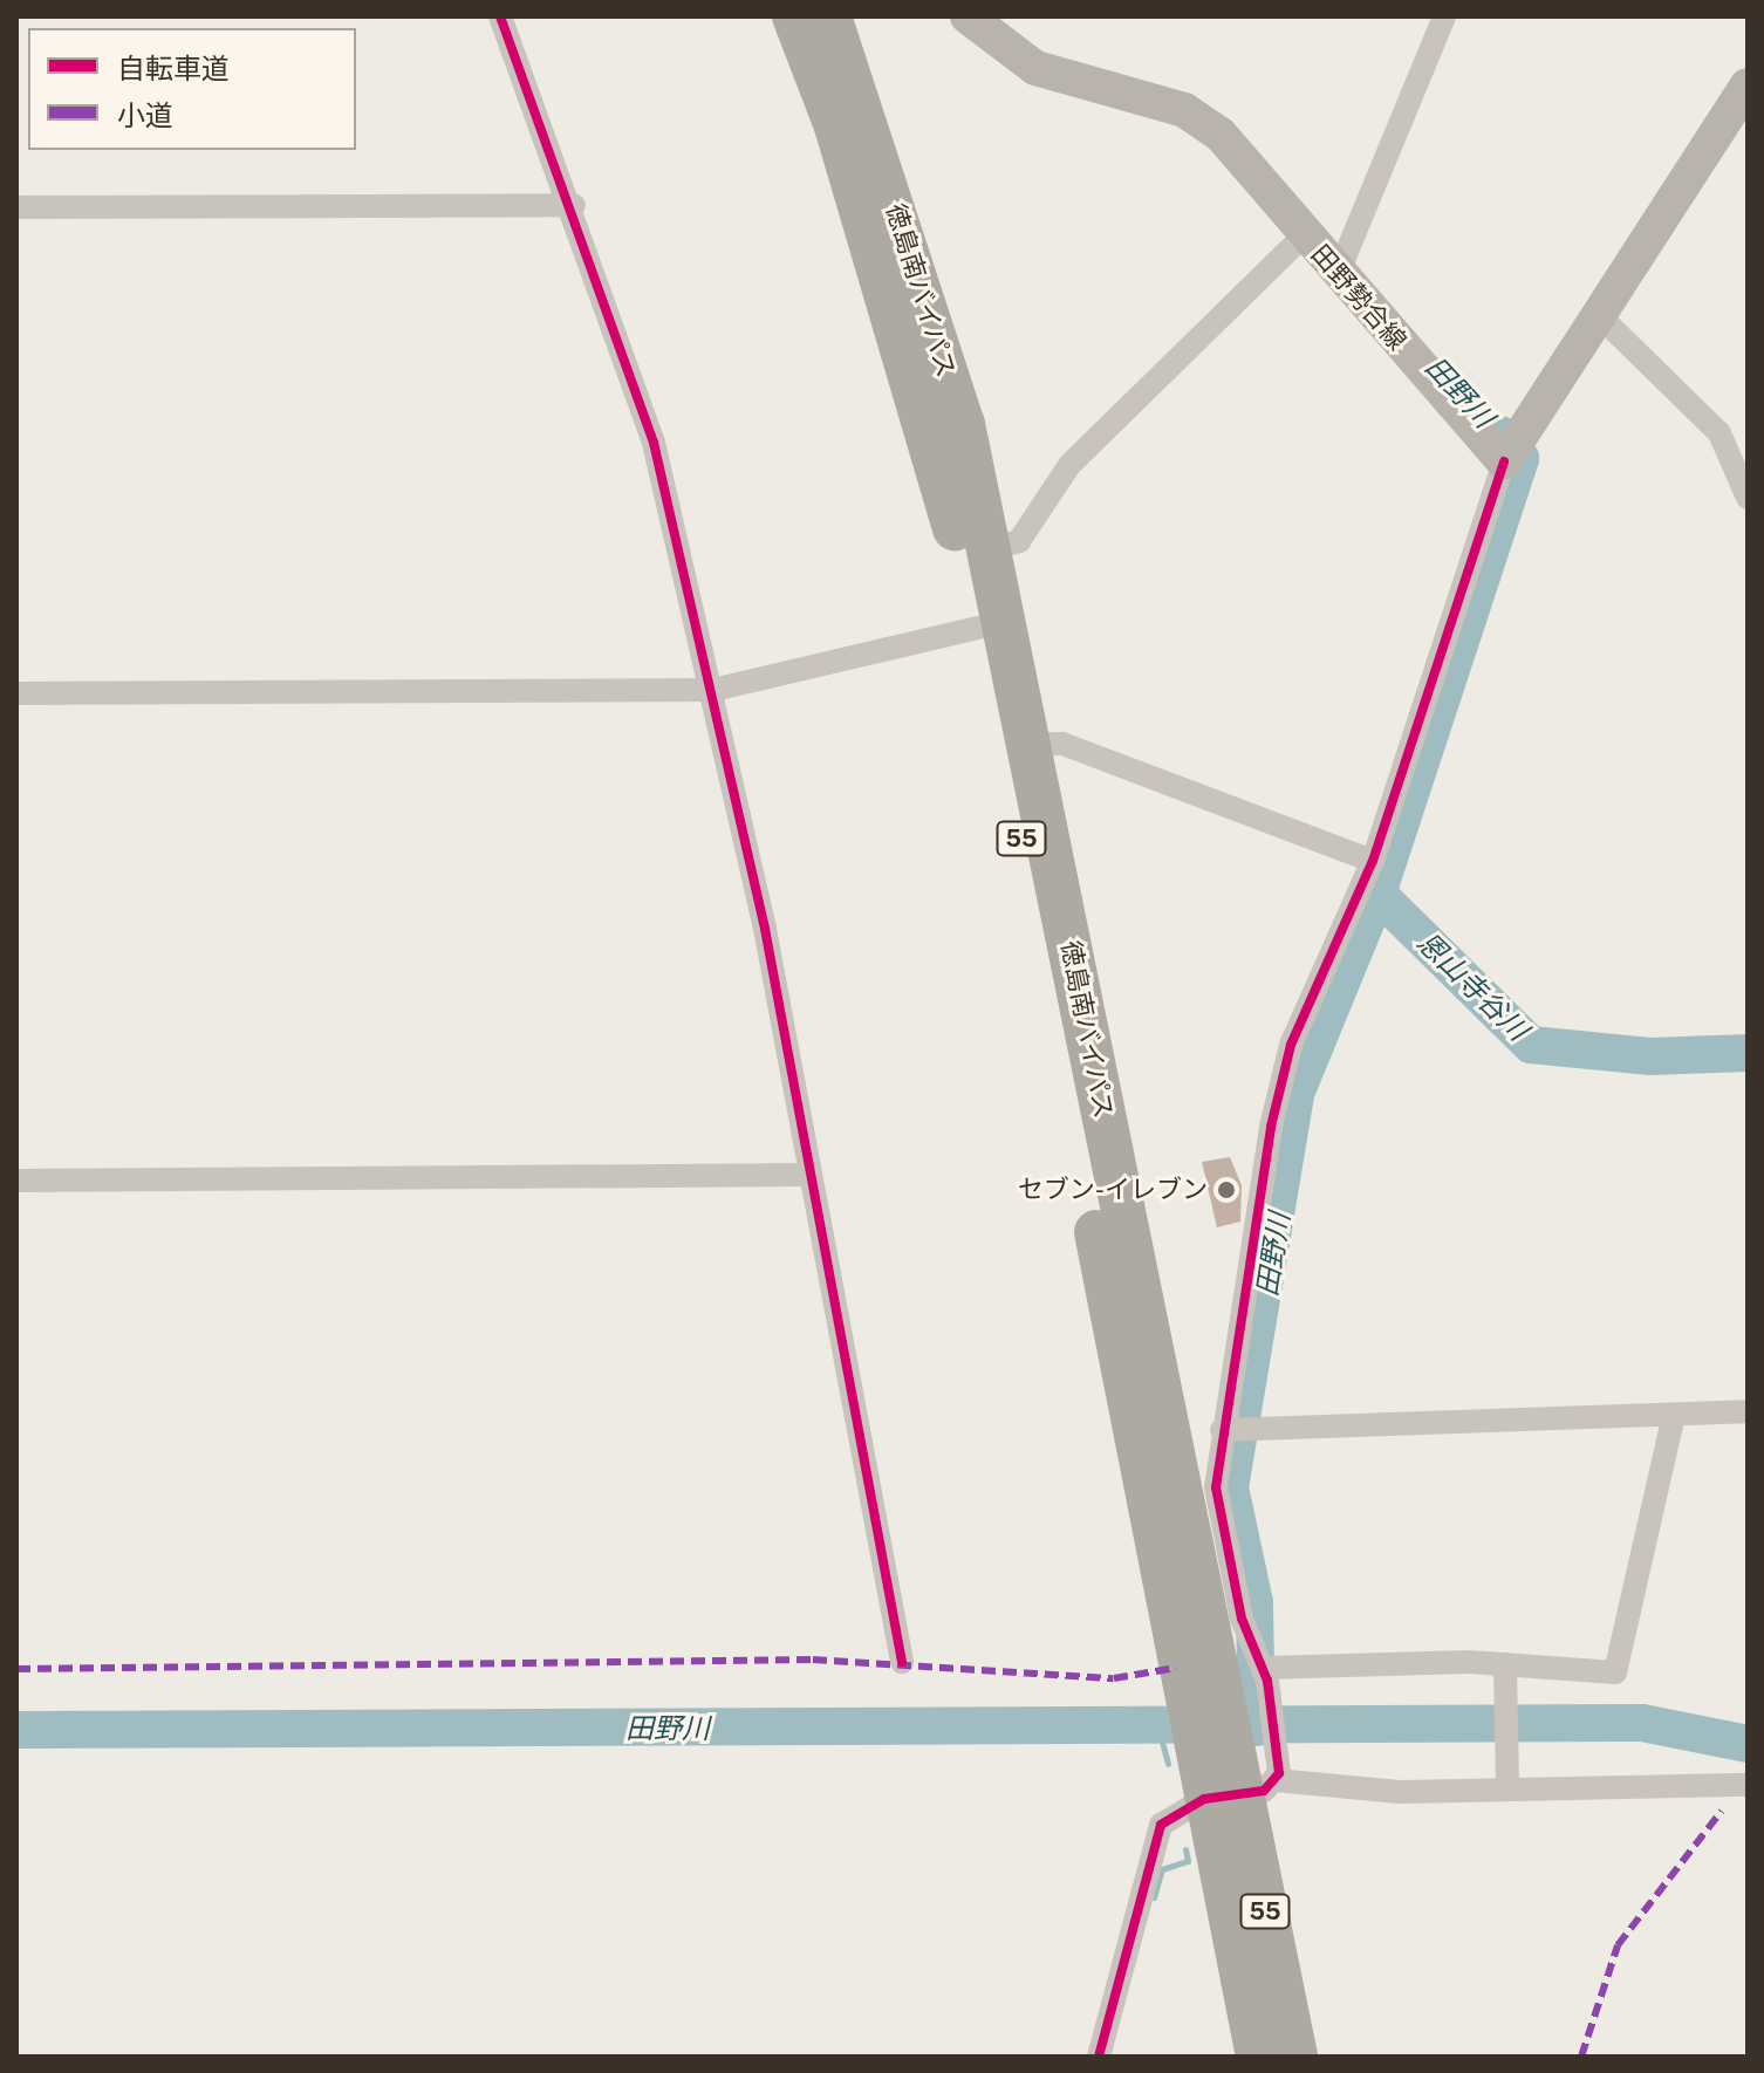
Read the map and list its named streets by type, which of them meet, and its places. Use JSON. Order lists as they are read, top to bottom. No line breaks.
{"streets":{"highway":["徳島南バイパス","55"],"main road":["田野勢合線"]},"water":["田野川","恩山寺谷川"],"places":["セブン-イレブン"],"legend":["自転車道","小道"]}
